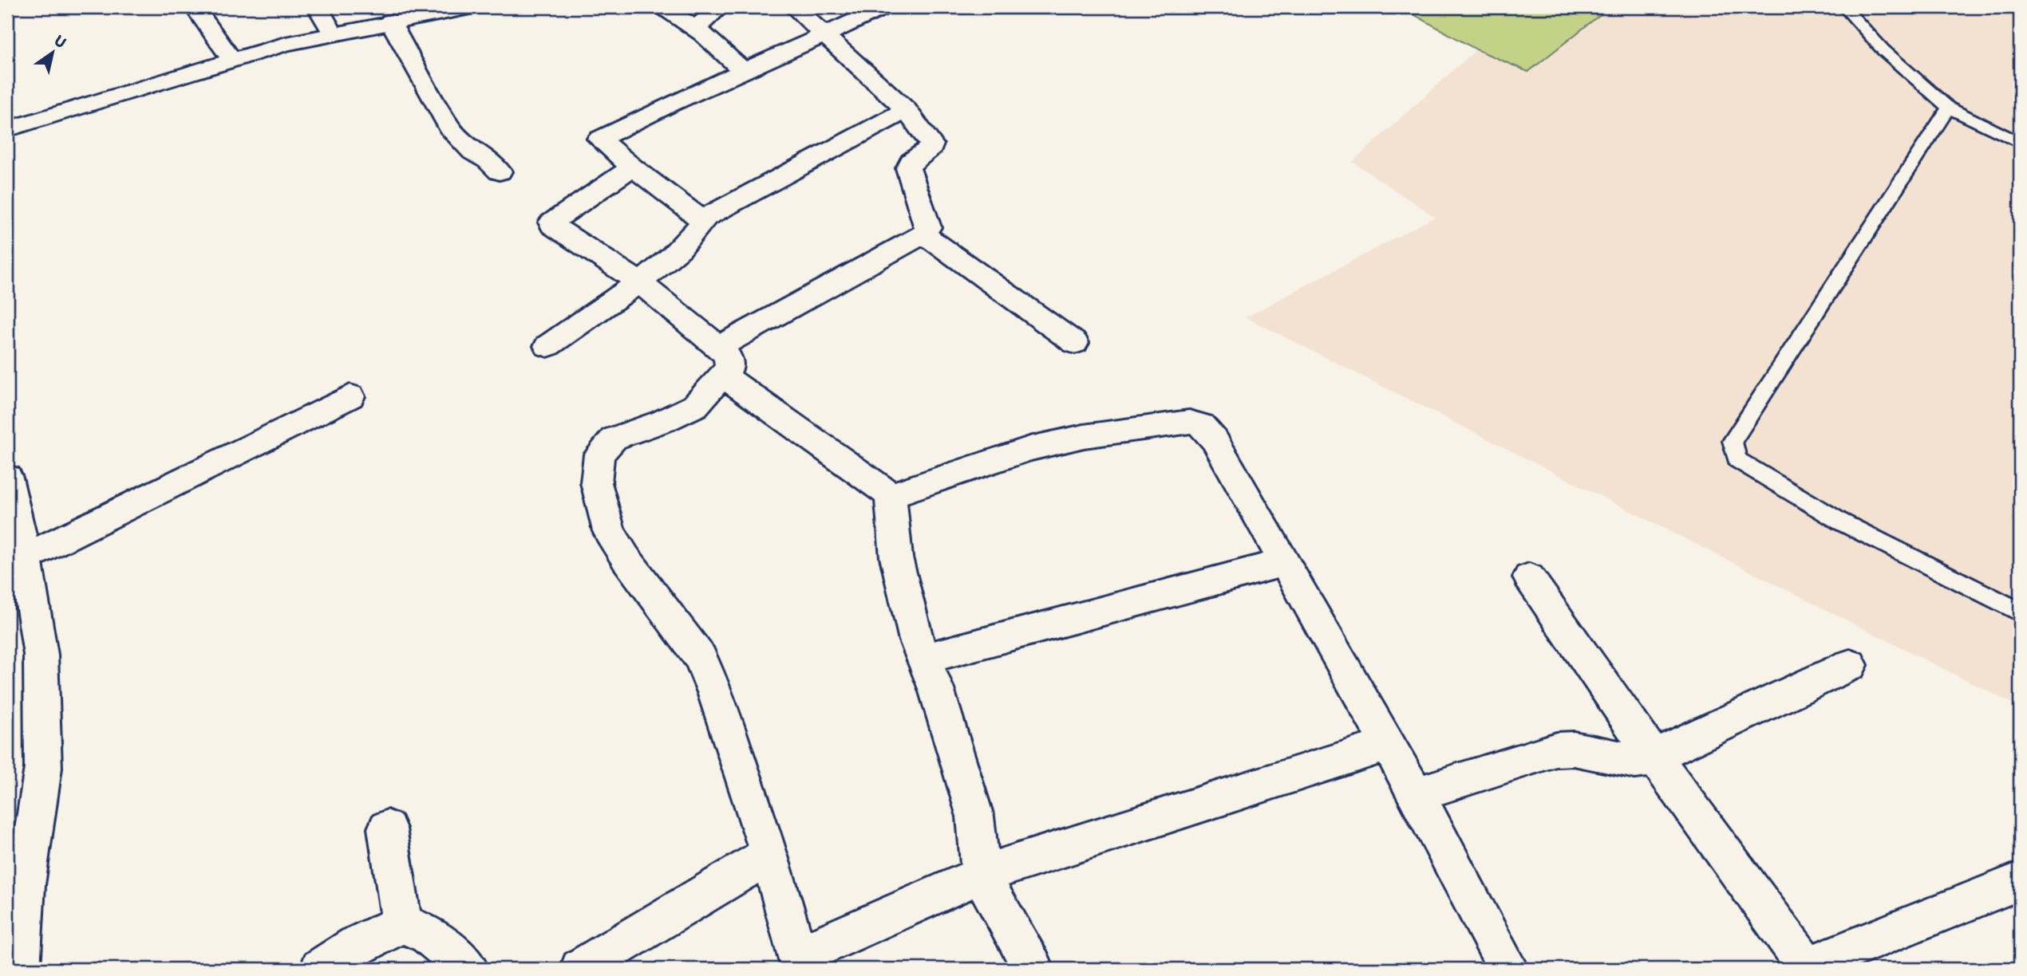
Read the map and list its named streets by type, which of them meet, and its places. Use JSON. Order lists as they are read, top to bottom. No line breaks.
{"north":"top right"}
